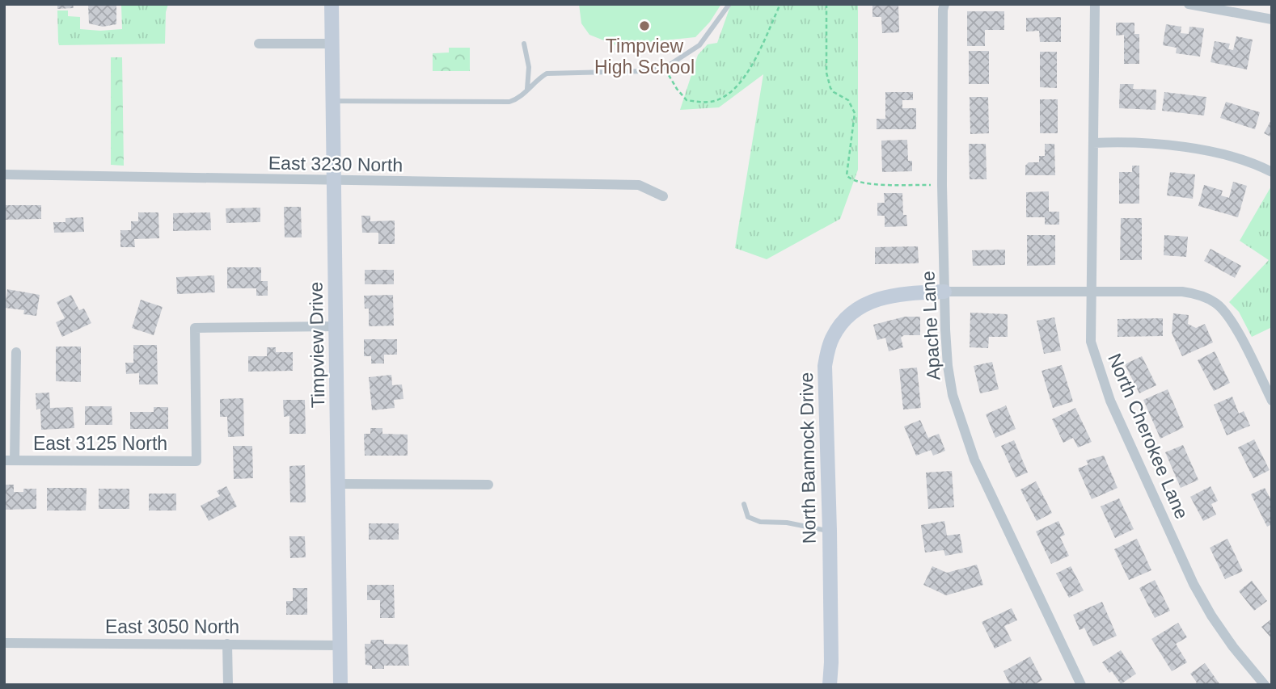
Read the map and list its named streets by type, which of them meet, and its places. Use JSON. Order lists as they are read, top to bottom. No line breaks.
{"streets":{"street":["East 3230 North","Apache Lane","Timpview Drive","North Cherokee Lane","East 3125 North","North Bannock Drive","East 3050 North"]},"crossings":[["East 3230 North","Timpview Drive"],["Apache Lane","North Bannock Drive"],["Timpview Drive","East 3125 North"],["Timpview Drive","East 3050 North"],["North Cherokee Lane","North Bannock Drive"]],"places":["Timpview High School"]}
